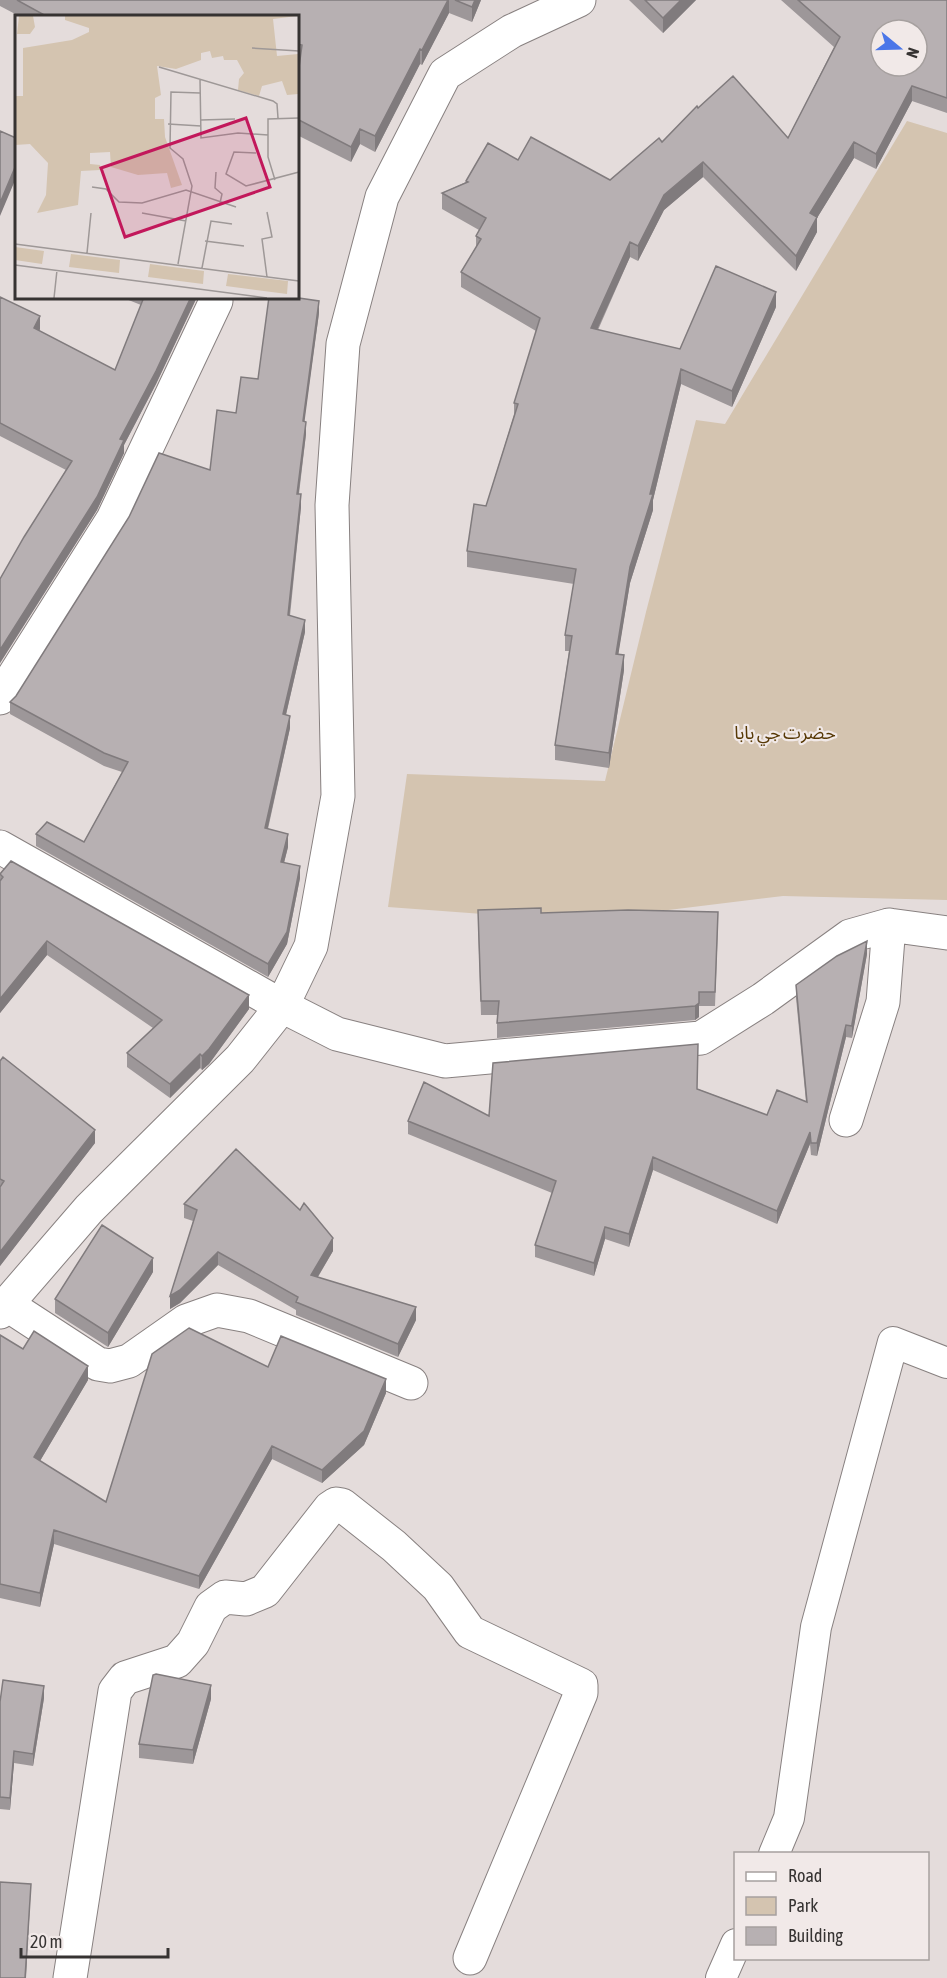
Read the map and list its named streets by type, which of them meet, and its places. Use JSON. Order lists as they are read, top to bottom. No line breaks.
{"parks":["حضرت جي بابا"],"legend":["Road","Park","Building"],"scale_bar":"20 m","north":"right"}
